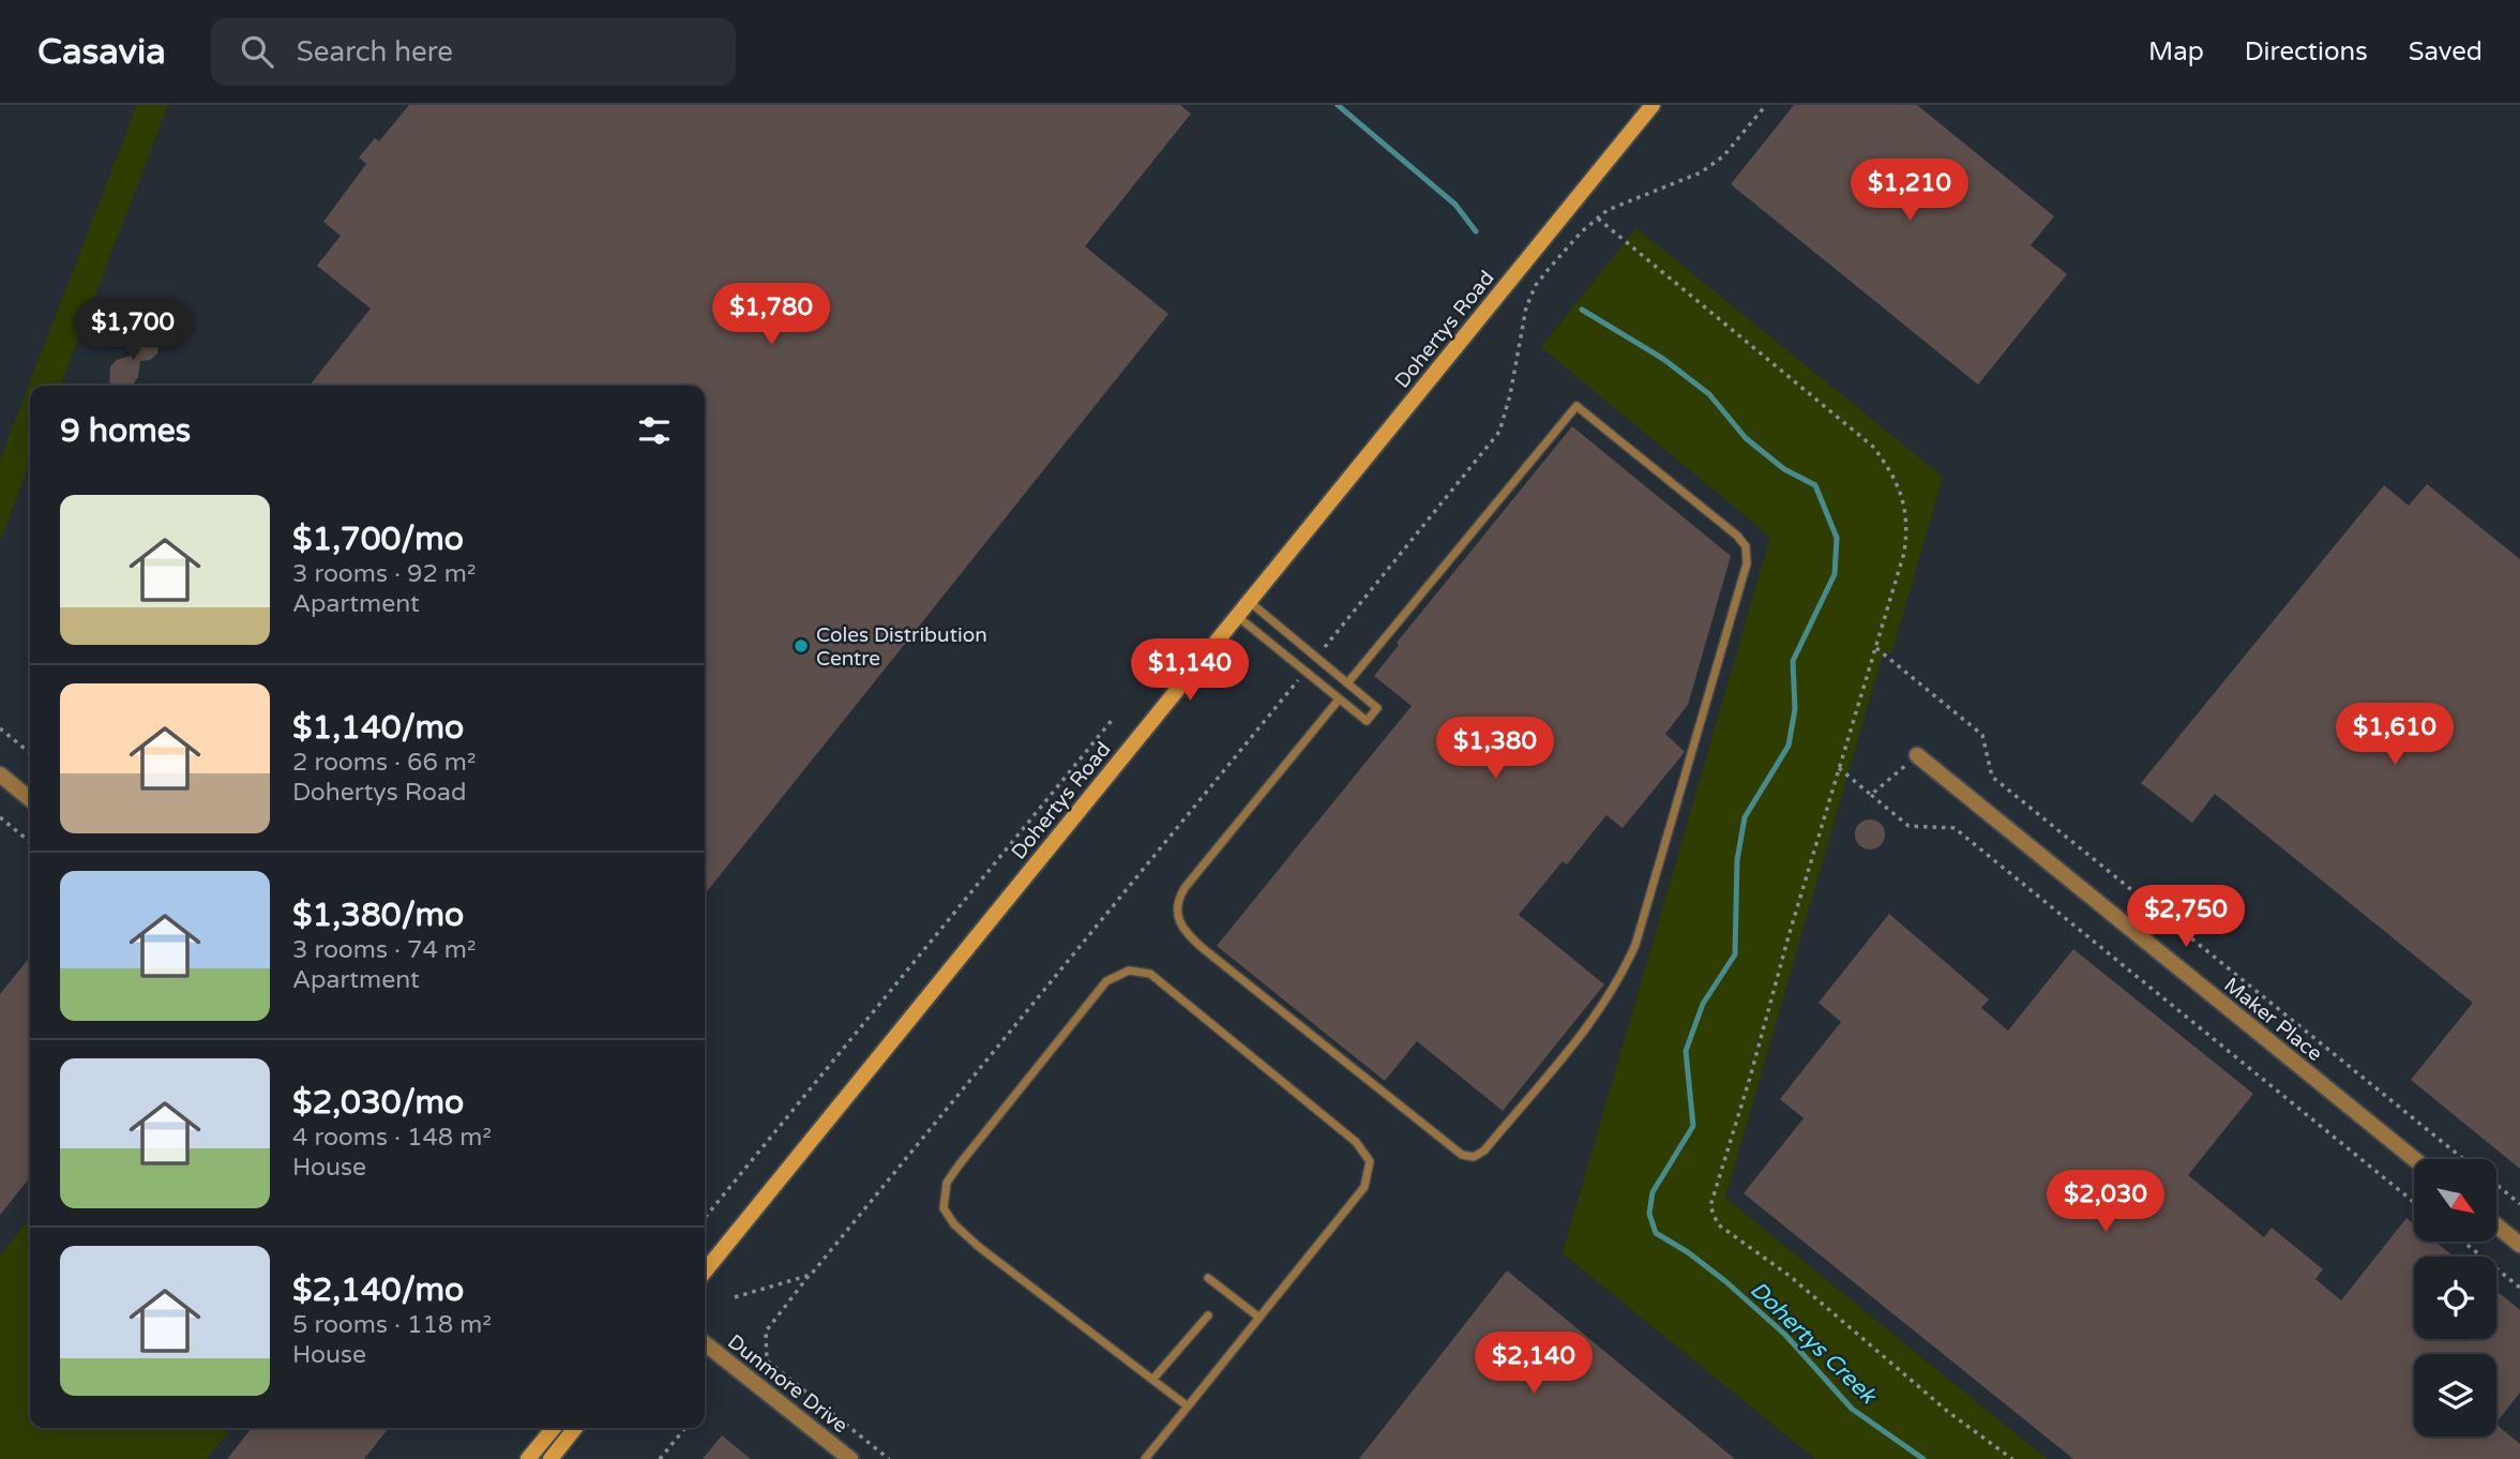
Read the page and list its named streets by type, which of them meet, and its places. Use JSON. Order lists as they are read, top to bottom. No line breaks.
{"streets":{"main road":["Dohertys Road"],"street":["Maker Place","Dunmore Drive"]},"water":["Dohertys Creek"],"places":["Coles Distribution Centre"],"north":"bottom right","page":{"header":"Casavia","search":"Search here","nav":["Map","Directions","Saved"],"price":["$1,210","$1,780","$1,700","$1,140","$1,610","$1,380","$2,750","$2,030","$2,140"],"heading":"9 homes","list":[{"name":"$1,700/mo","note":"3 rooms · 92 m² · Apartment"},{"name":"$1,140/mo","note":"2 rooms · 66 m² · Dohertys Road"},{"name":"$1,380/mo","note":"3 rooms · 74 m² · Apartment"},{"name":"$2,030/mo","note":"4 rooms · 148 m² · House"},{"name":"$2,140/mo","note":"5 rooms · 118 m² · House"}]}}
